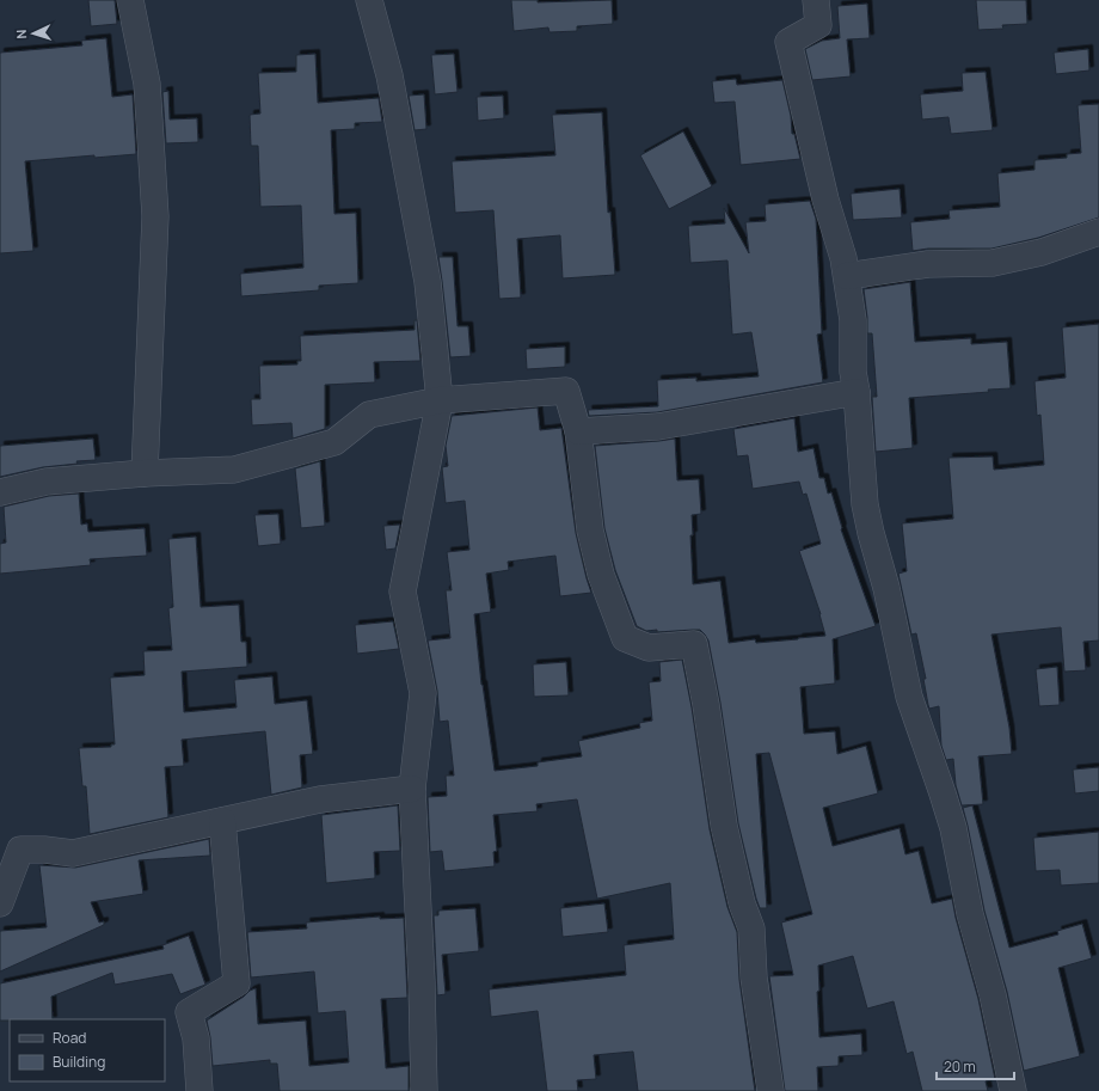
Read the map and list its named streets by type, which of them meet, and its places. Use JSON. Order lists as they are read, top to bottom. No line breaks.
{"legend":["Road","Building"],"scale_bar":"20 m","north":"left"}
